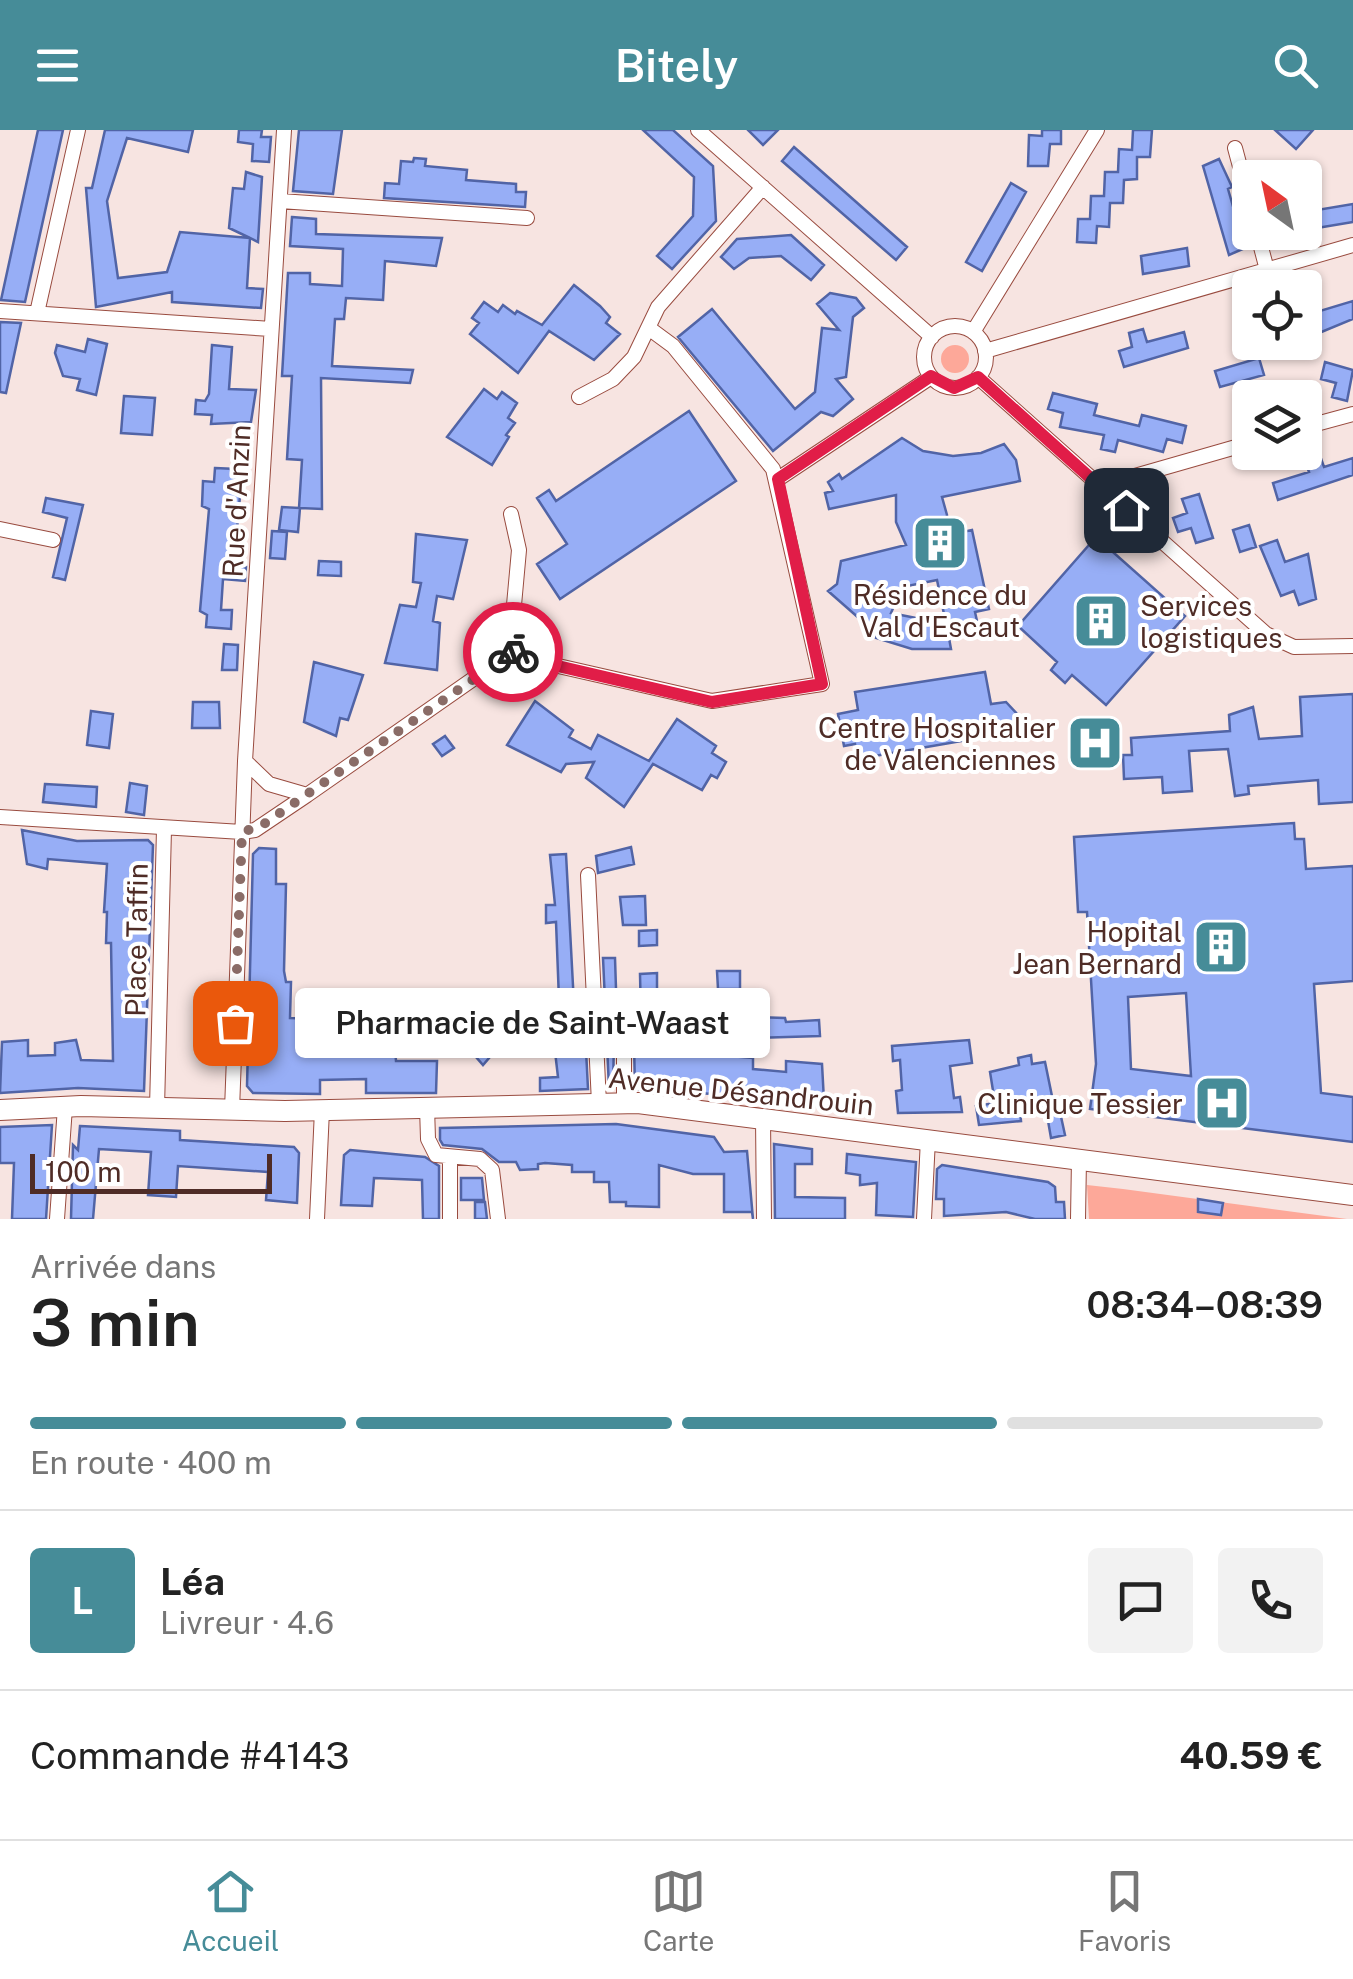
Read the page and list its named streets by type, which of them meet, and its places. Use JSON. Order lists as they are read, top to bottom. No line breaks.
{"streets":{"main road":["Avenue Désandrouin"],"street":["Rue d'Anzin","Place Taffin"]},"crossings":[["Rue d'Anzin","Place Taffin"],["Place Taffin","Avenue Désandrouin"]],"places":{"building":["Résidence du Val d'Escaut","Services logistiques","Hopital Jean Bernard"],"hospital":["Centre Hospitalier de Valenciennes","Clinique Tessier"],"other":["Pharmacie de Saint-Waast"]},"scale_bar":"100 m","north":"top left","page":{"header":"Bitely","bubble":"Pharmacie de Saint-Waast","scale":"100 m","heading":["3 min","Arrivée dans","08:34–08:39"],"panel":["Léa","Livreur · 4.6","Commande #4143","40.59 €"],"bar":"En route · 400 m","round":"L","tabs":["Accueil","Carte","Favoris"]}}
